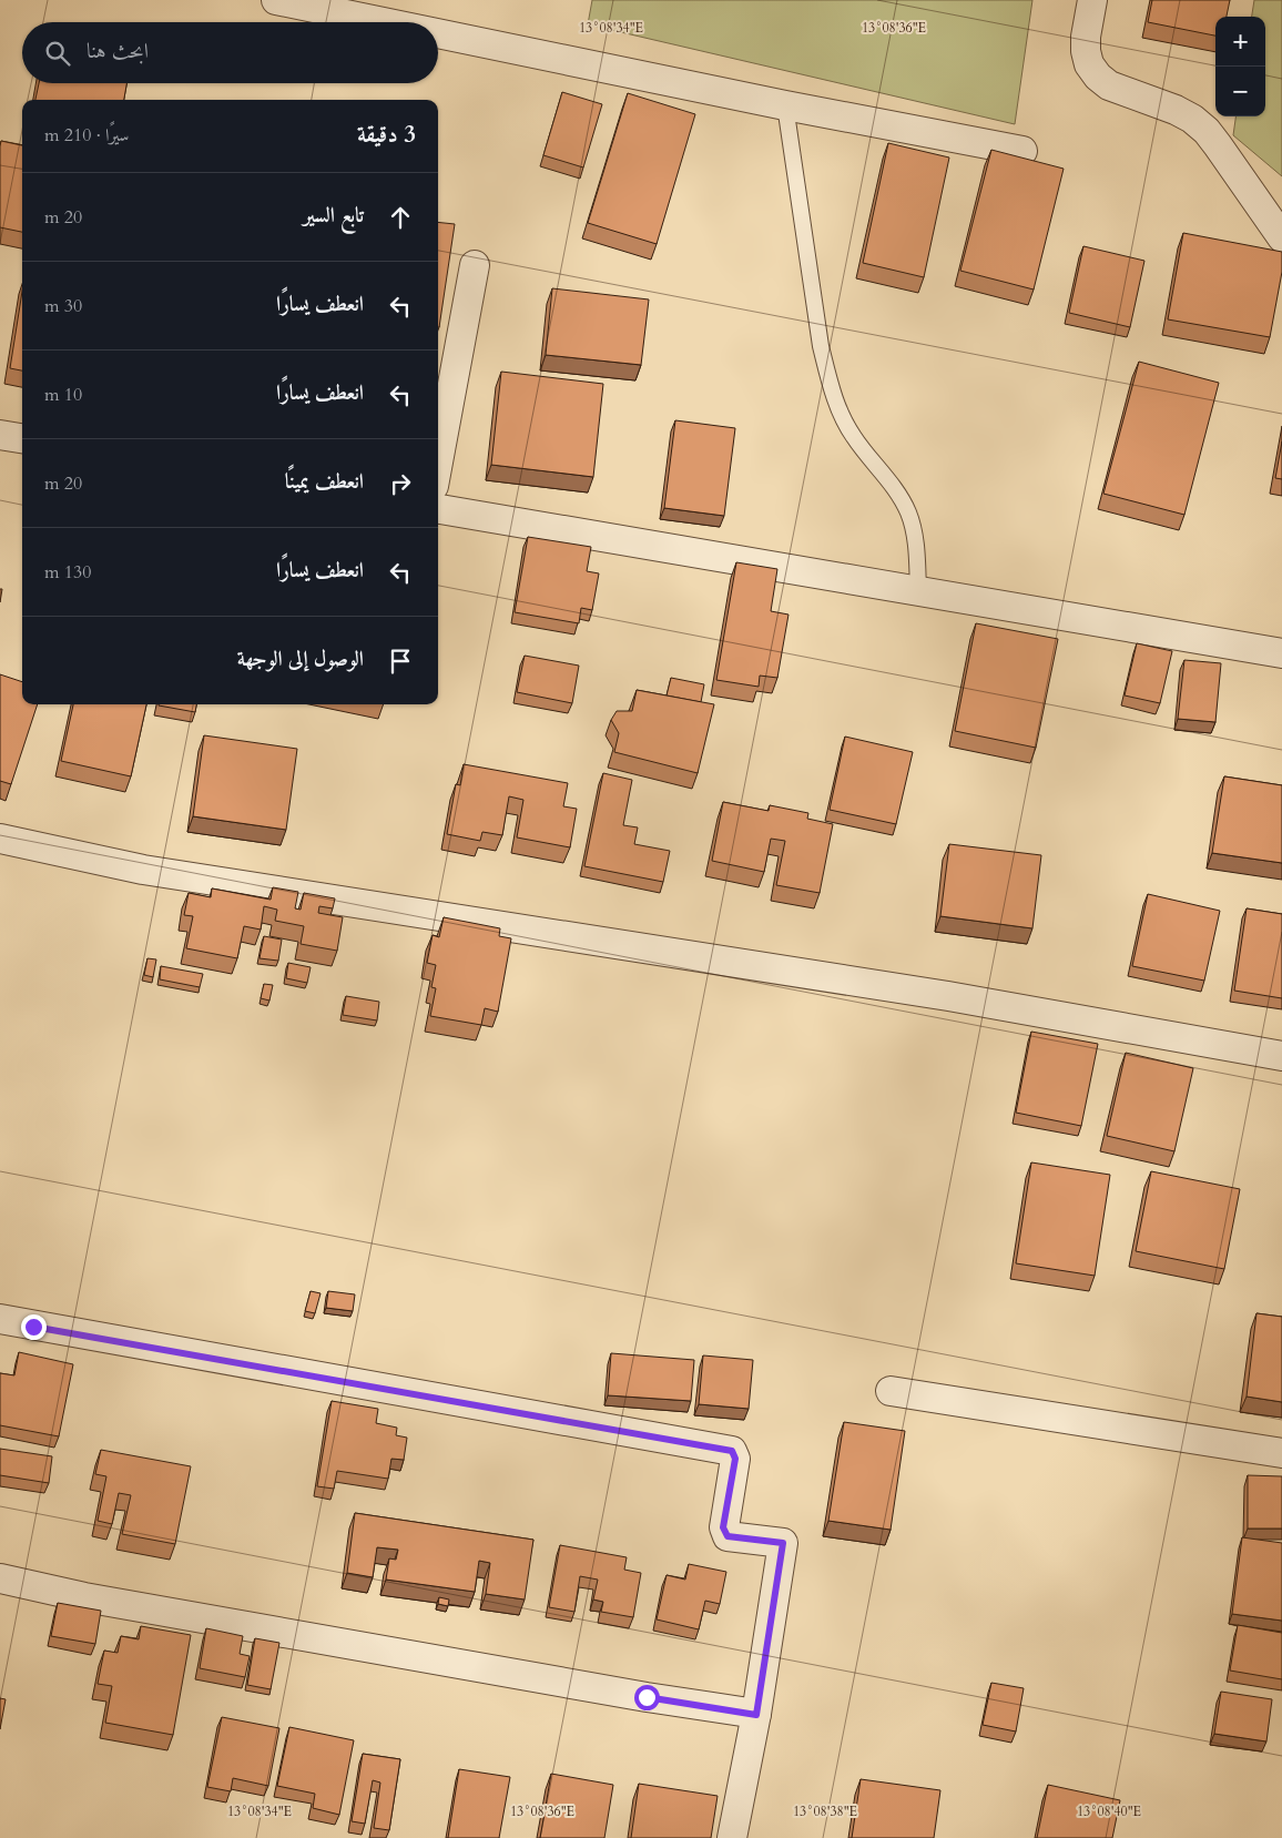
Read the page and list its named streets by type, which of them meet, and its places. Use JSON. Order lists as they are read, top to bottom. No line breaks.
{"page":{"map_buttons":["+","−"],"search":"ابحث هنا","heading":["3 دقيقة","سيرًا · 210 m"],"list":[["تابع السير","20 m"],["انعطف يسارًا","30 m"],["انعطف يسارًا","10 m"],["انعطف يمينًا","20 m"],["انعطف يسارًا","130 m"],"الوصول إلى الوجهة"]},"coordinates":["13°08'34\"E","13°08'36\"E","13°08'38\"E","13°08'40\"E"]}
